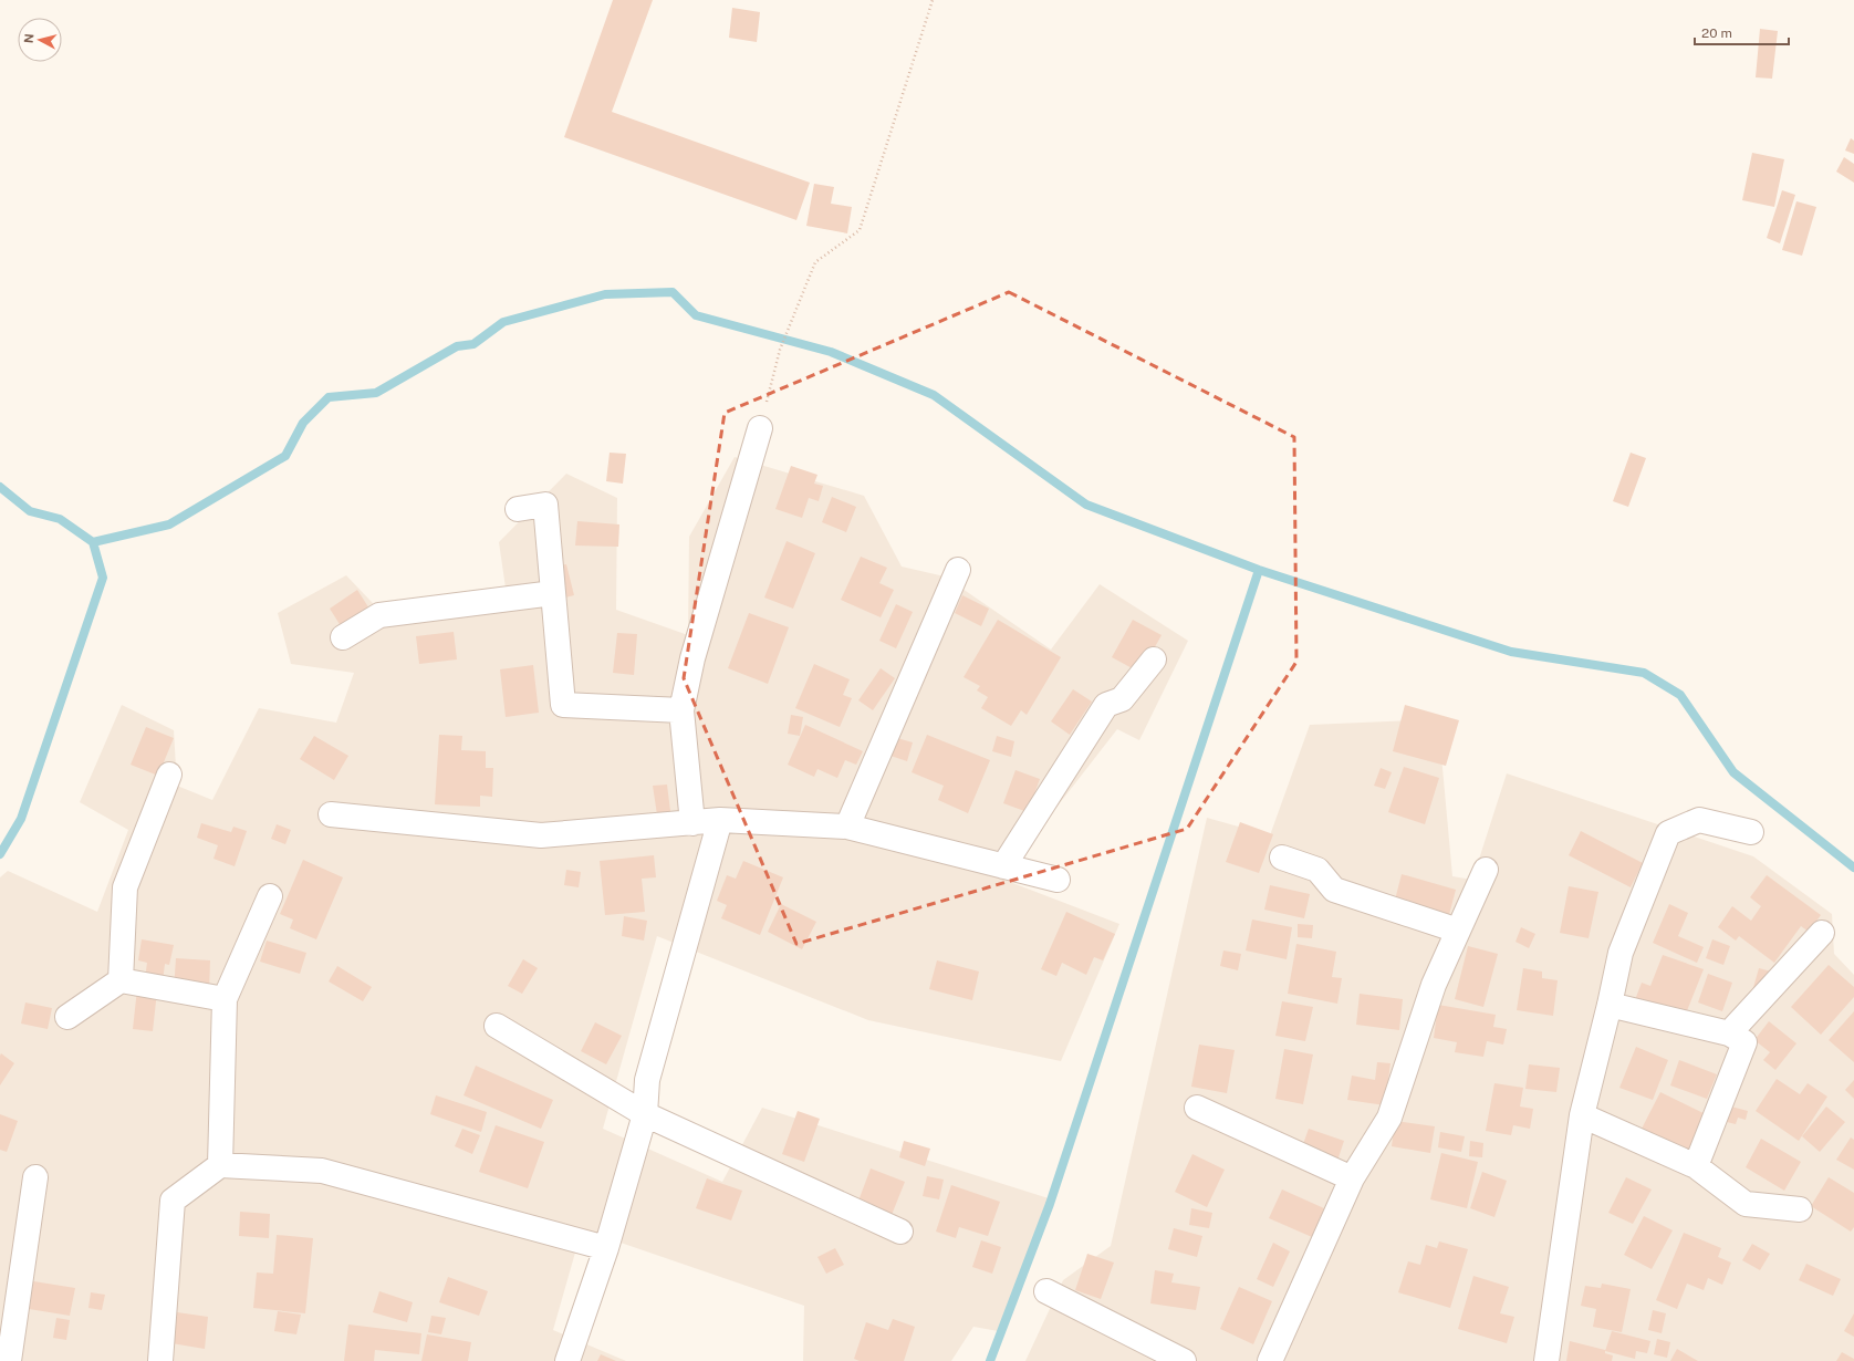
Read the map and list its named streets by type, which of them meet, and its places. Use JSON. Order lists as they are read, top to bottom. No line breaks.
{"scale_bar":"20 m","north":"left"}
